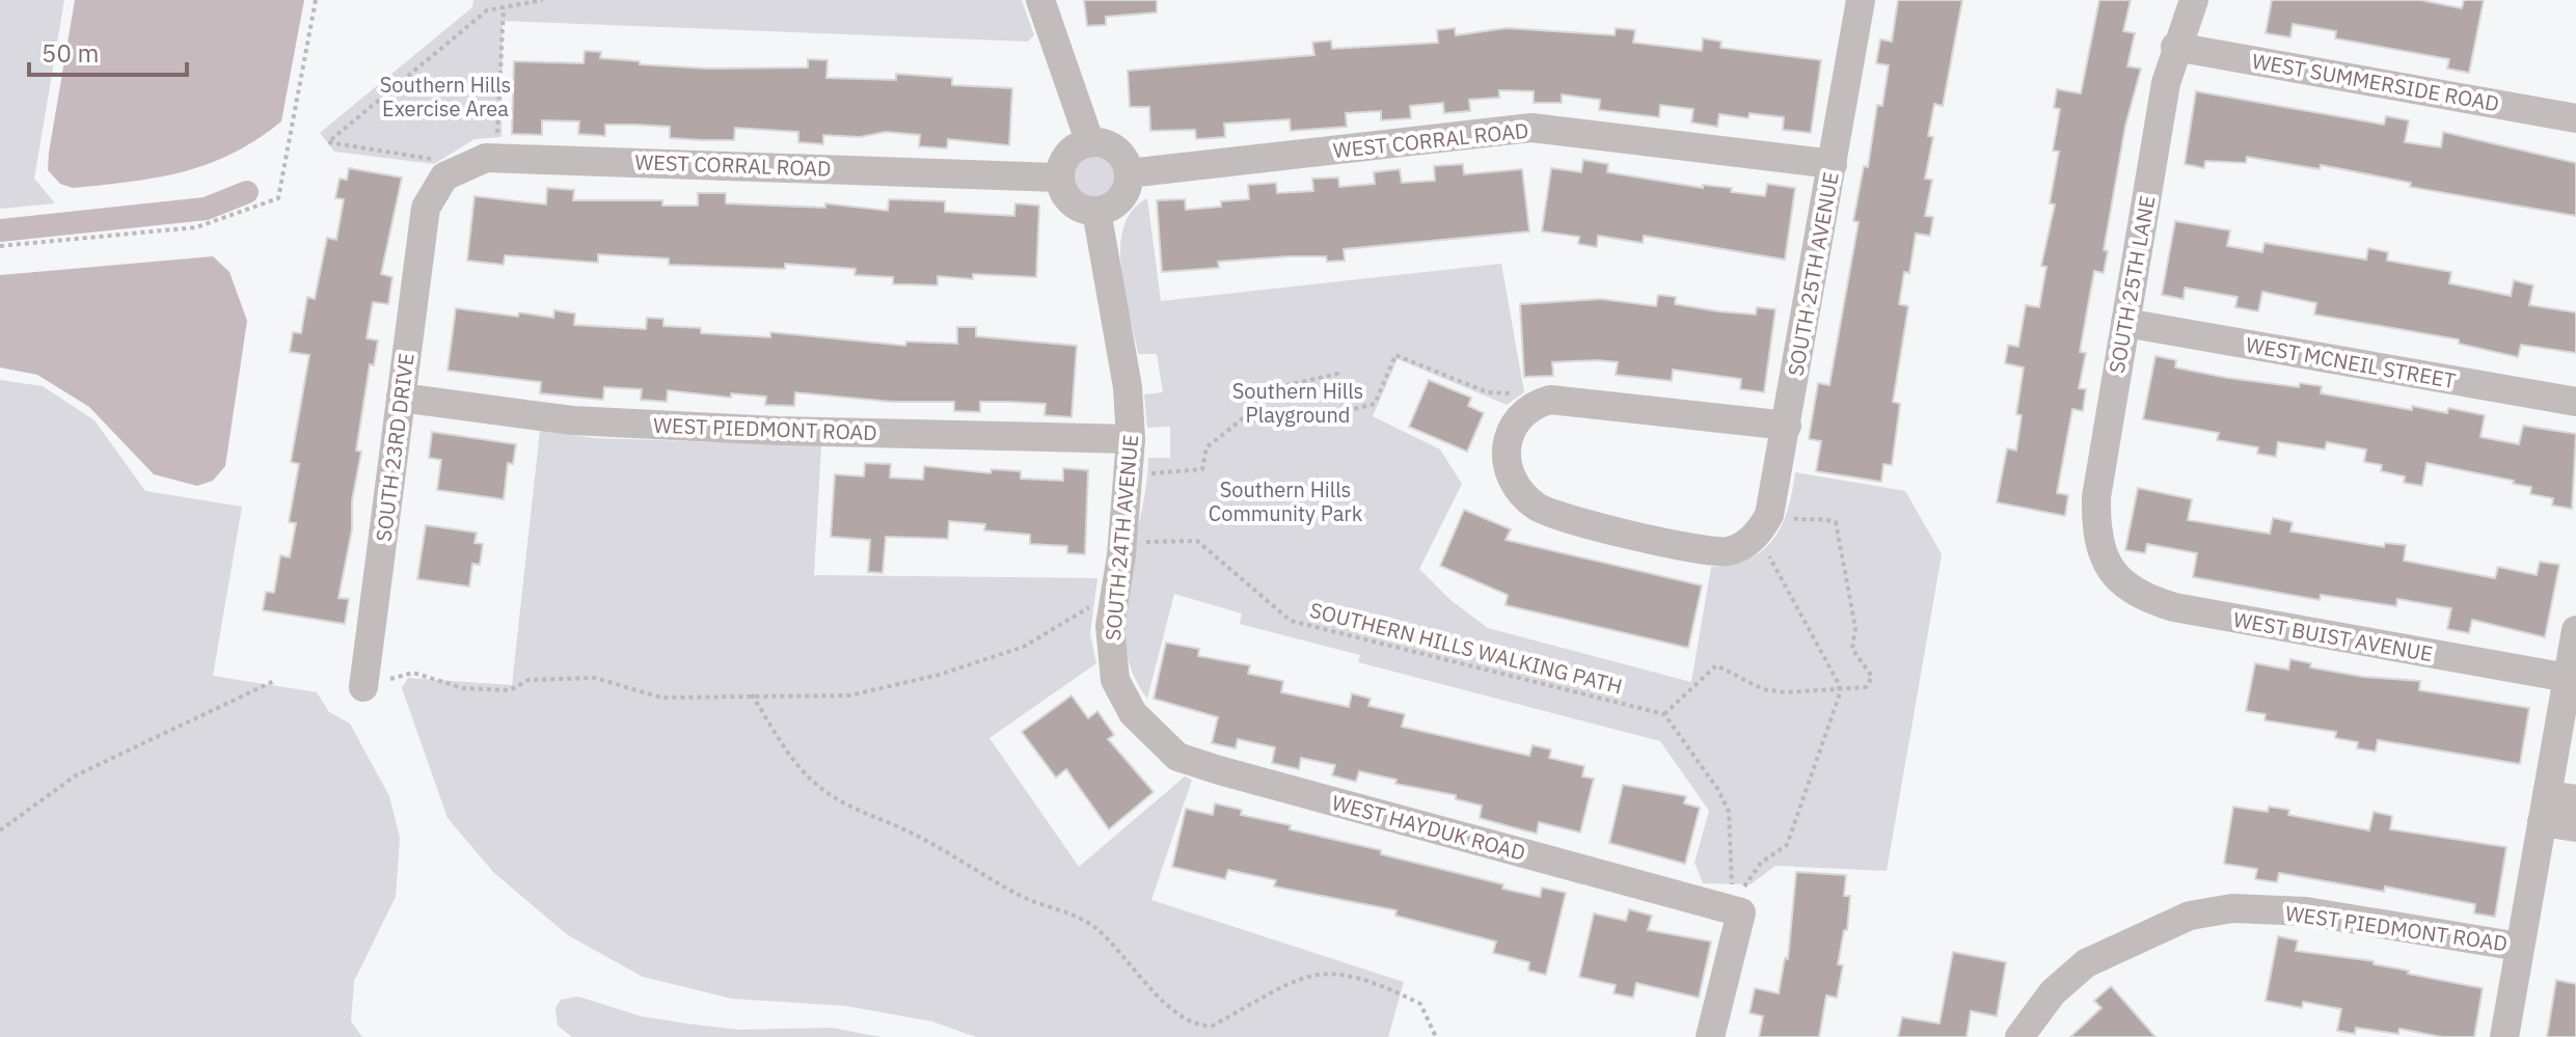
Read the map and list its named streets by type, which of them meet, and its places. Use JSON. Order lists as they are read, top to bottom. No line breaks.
{"streets":{"street":["WEST SUMMERSIDE ROAD","WEST CORRAL ROAD","SOUTH 25TH AVENUE","SOUTH 25TH LANE","WEST MCNEIL STREET","WEST PIEDMONT ROAD","SOUTH 23RD DRIVE","SOUTH 24TH AVENUE","WEST BUIST AVENUE","WEST HAYDUK ROAD"],"path":["SOUTHERN HILLS WALKING PATH"]},"crossings":[["WEST SUMMERSIDE ROAD","SOUTH 25TH LANE"],["WEST CORRAL ROAD","SOUTH 25TH AVENUE"],["WEST CORRAL ROAD","SOUTH 23RD DRIVE"],["WEST CORRAL ROAD","SOUTH 24TH AVENUE"],["SOUTH 25TH LANE","WEST MCNEIL STREET"],["SOUTH 25TH LANE","WEST BUIST AVENUE"],["WEST PIEDMONT ROAD","SOUTH 23RD DRIVE"],["WEST PIEDMONT ROAD","SOUTH 24TH AVENUE"],["SOUTH 24TH AVENUE","WEST HAYDUK ROAD"]],"parks":["Southern Hills Exercise Area","Southern Hills Playground","Southern Hills Community Park"],"scale_bar":"50 m"}
